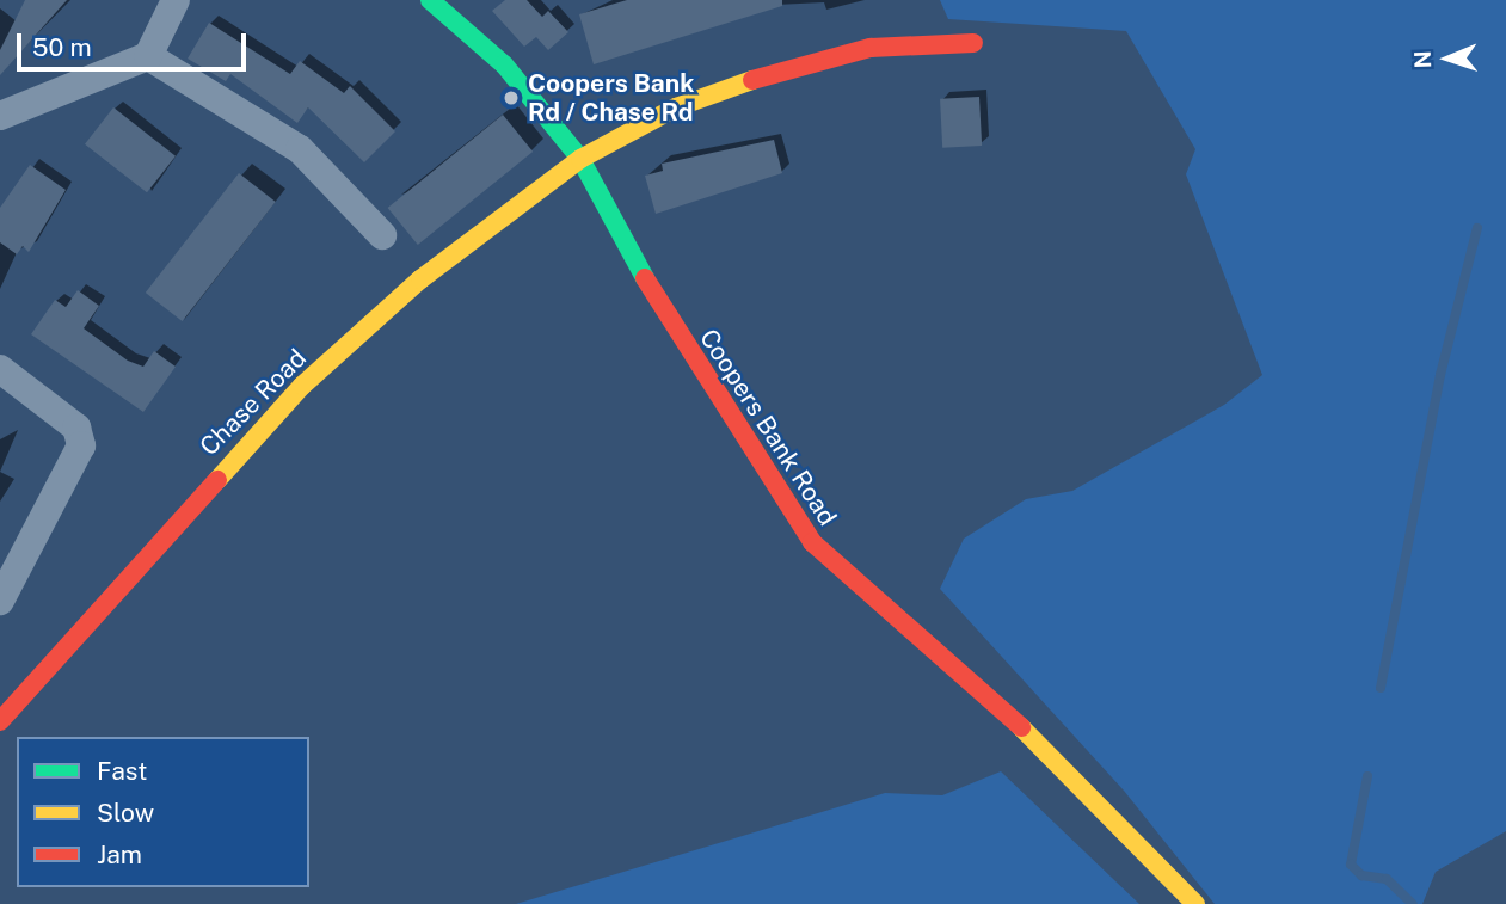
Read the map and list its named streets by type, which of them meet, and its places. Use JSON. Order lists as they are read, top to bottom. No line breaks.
{"streets":{"street":["Chase Road","Coopers Bank Road"]},"crossings":[["Chase Road","Coopers Bank Road"]],"places":["Coopers Bank Rd / Chase Rd"],"legend":["Fast","Slow","Jam"],"scale_bar":"50 m","north":"left"}
